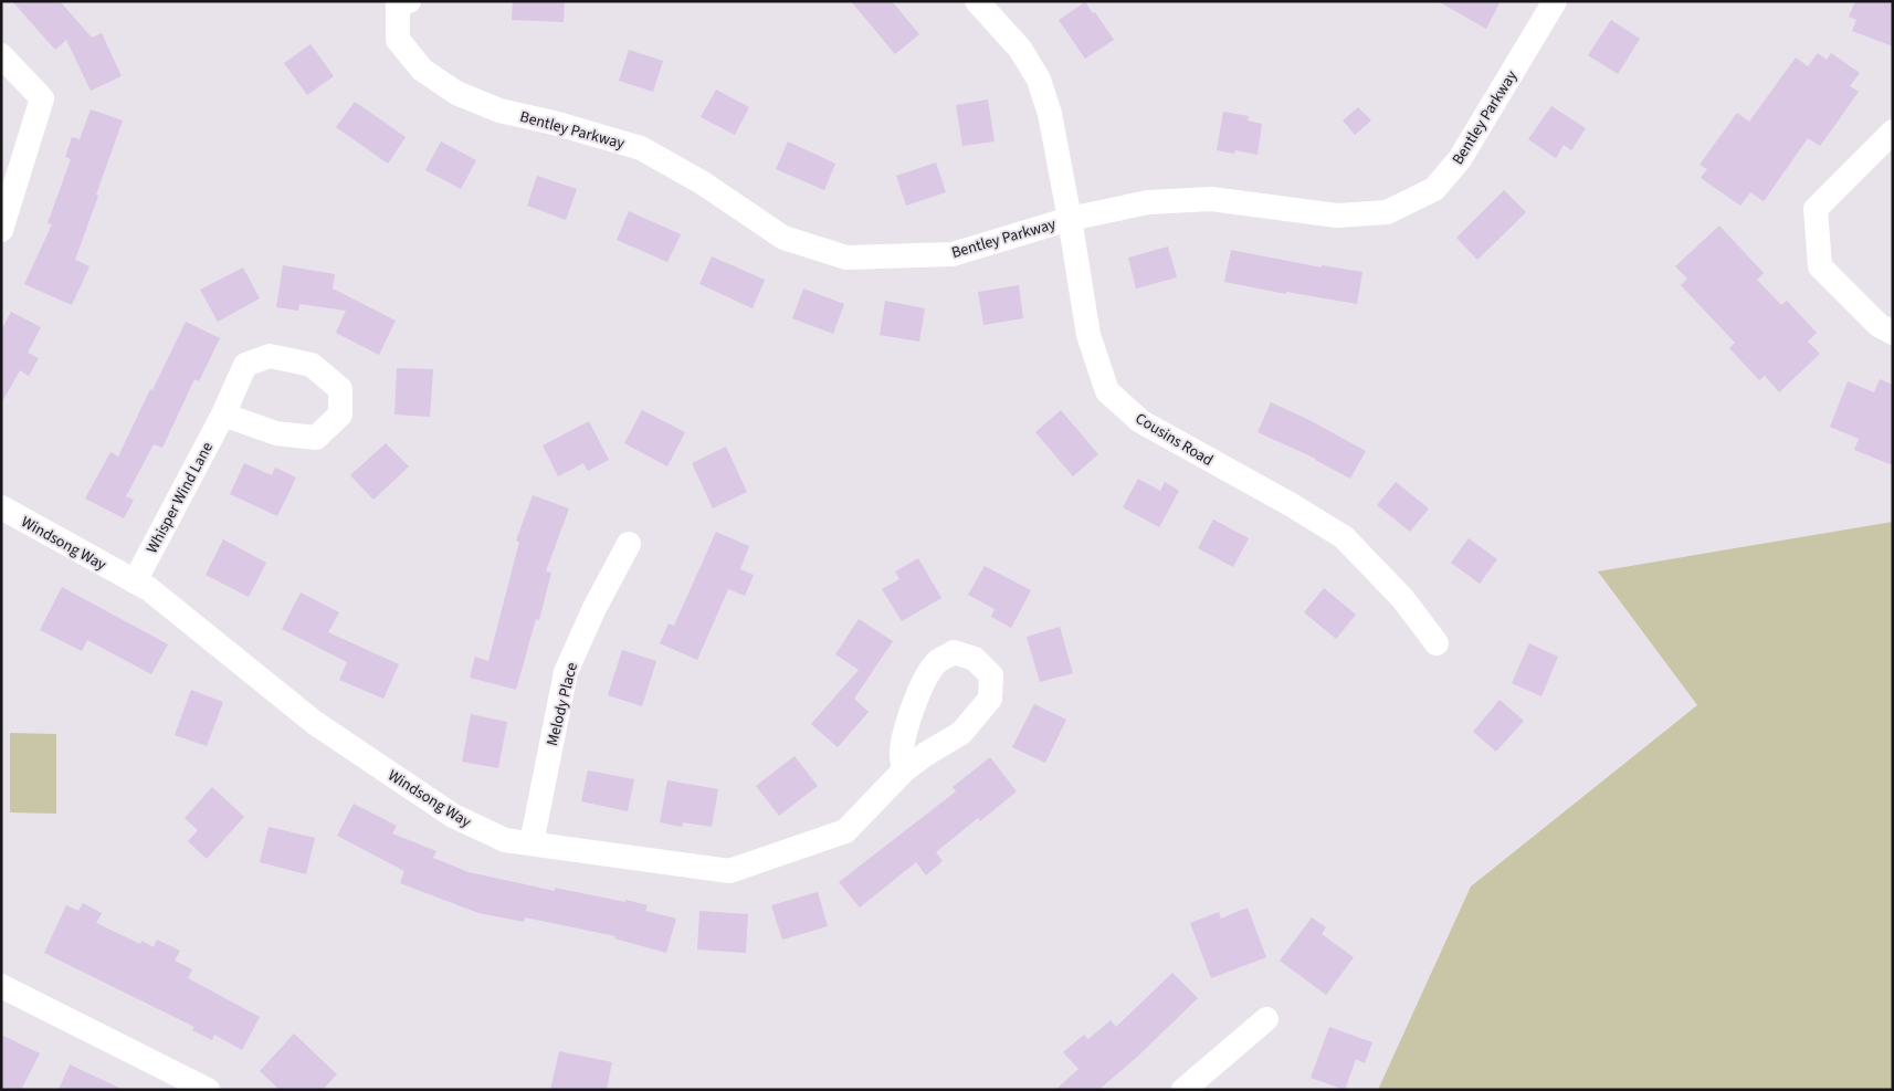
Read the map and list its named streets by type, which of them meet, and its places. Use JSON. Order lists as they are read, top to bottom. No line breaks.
{"streets":{"street":["Bentley Parkway","Cousins Road","Whisper Wind Lane","Windsong Way","Melody Place"]},"crossings":[["Bentley Parkway","Cousins Road"],["Whisper Wind Lane","Windsong Way"],["Windsong Way","Melody Place"]]}
